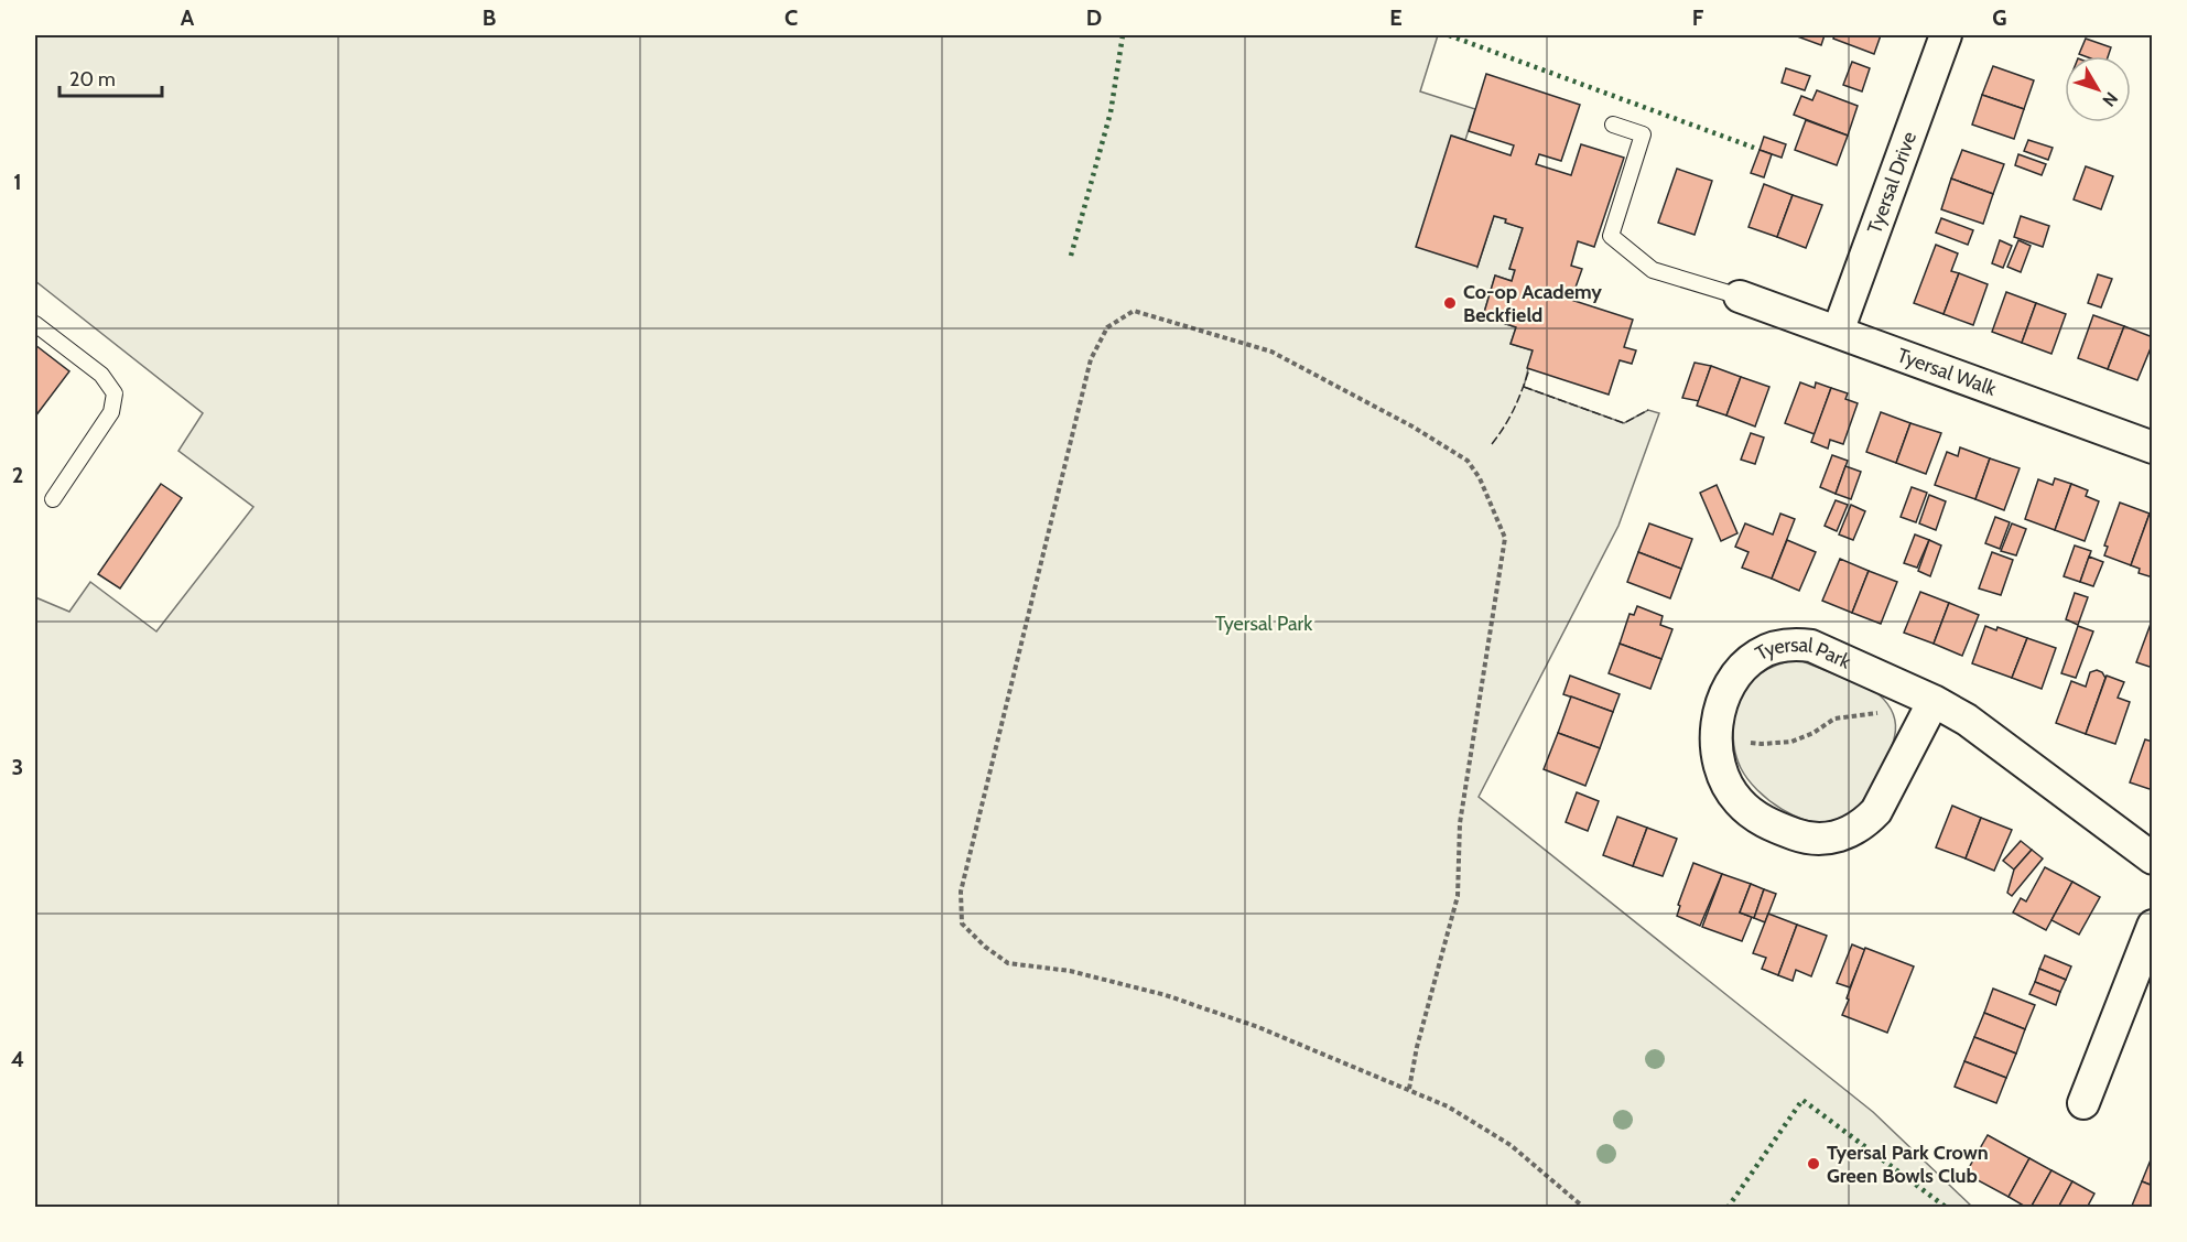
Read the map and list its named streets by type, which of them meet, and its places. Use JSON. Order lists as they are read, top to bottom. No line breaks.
{"streets":{"street":["Tyersal Drive","Tyersal Walk","Tyersal Park"]},"crossings":[["Tyersal Drive","Tyersal Walk"]],"parks":["Tyersal Park"],"places":["Co-op Academy Beckfield","Tyersal Park Crown Green Bowls Club"],"scale_bar":"20 m","north":"bottom right","grid":{"columns":["A","B","C","D","E","F","G"],"rows":["1","2","3","4"]}}
